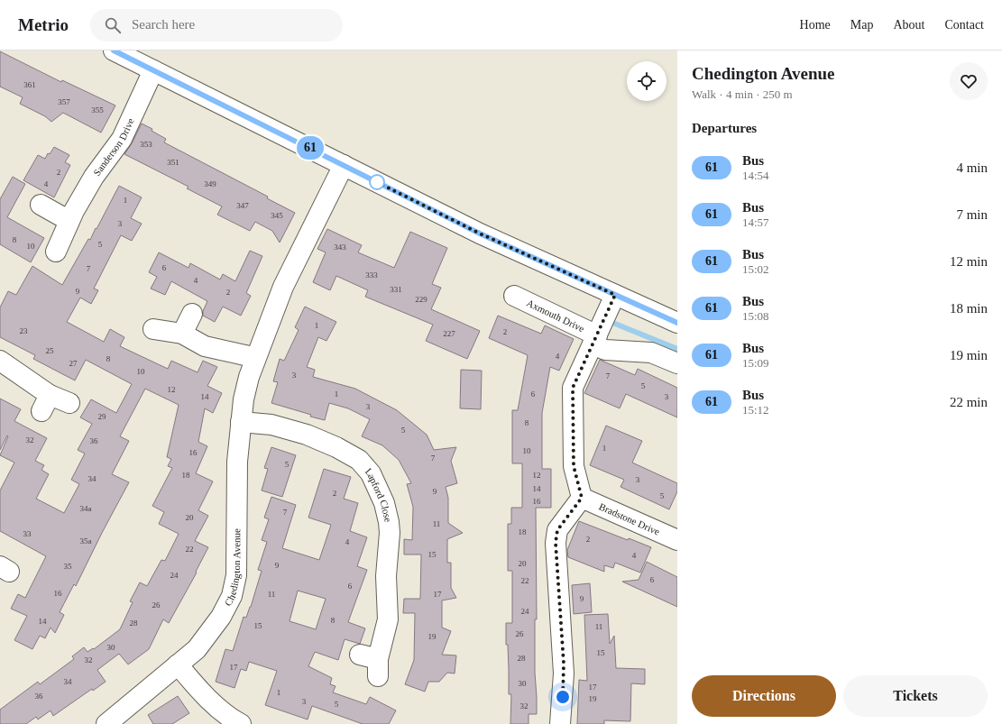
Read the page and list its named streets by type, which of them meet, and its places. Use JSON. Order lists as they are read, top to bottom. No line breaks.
{"streets":{"street":["Sanderson Drive","Axmouth Drive","Lapford Close","Bradstone Drive","Chedington Avenue"]},"crossings":[["Axmouth Drive","Bradstone Drive"],["Lapford Close","Chedington Avenue"]],"lines":["bus line 61"],"house_numbers":["361","357","355","353","351","2","4","349","1","347","345","3","8","5","10","343","6","7","333","4","331","9","2","229","1","23","2","227","25","4","8","27","10","3","7","5","12","1","6","14","3","3","29","8","5","32","36","1","10","16","7","5","18","12","34","3","14","9","2","5","16","34a","7","20","11","18","33","2","35a","4","22","15","4","20","9","35","24","6","22","6","16","11","17","9","26","24","8","14","28","15","11","26","19","30","15","28","32","17","34","30","17","1","36","19","3","5","32"],"page":{"header":"Metrio","search":"Search here","nav":["Home","Map","About","Contact"],"on_map":"61","heading":[["Chedington Avenue","Walk · 4 min · 250 m"],"Departures"],"list":[{"mark":"61","name":"Bus","note":"14:54","value":"4 min"},{"mark":"61","name":"Bus","note":"14:57","value":"7 min"},{"mark":"61","name":"Bus","note":"15:02","value":"12 min"},{"mark":"61","name":"Bus","note":"15:08","value":"18 min"},{"mark":"61","name":"Bus","note":"15:09","value":"19 min"},{"mark":"61","name":"Bus","note":"15:12","value":"22 min"}],"buttons":["Directions","Tickets"]}}
